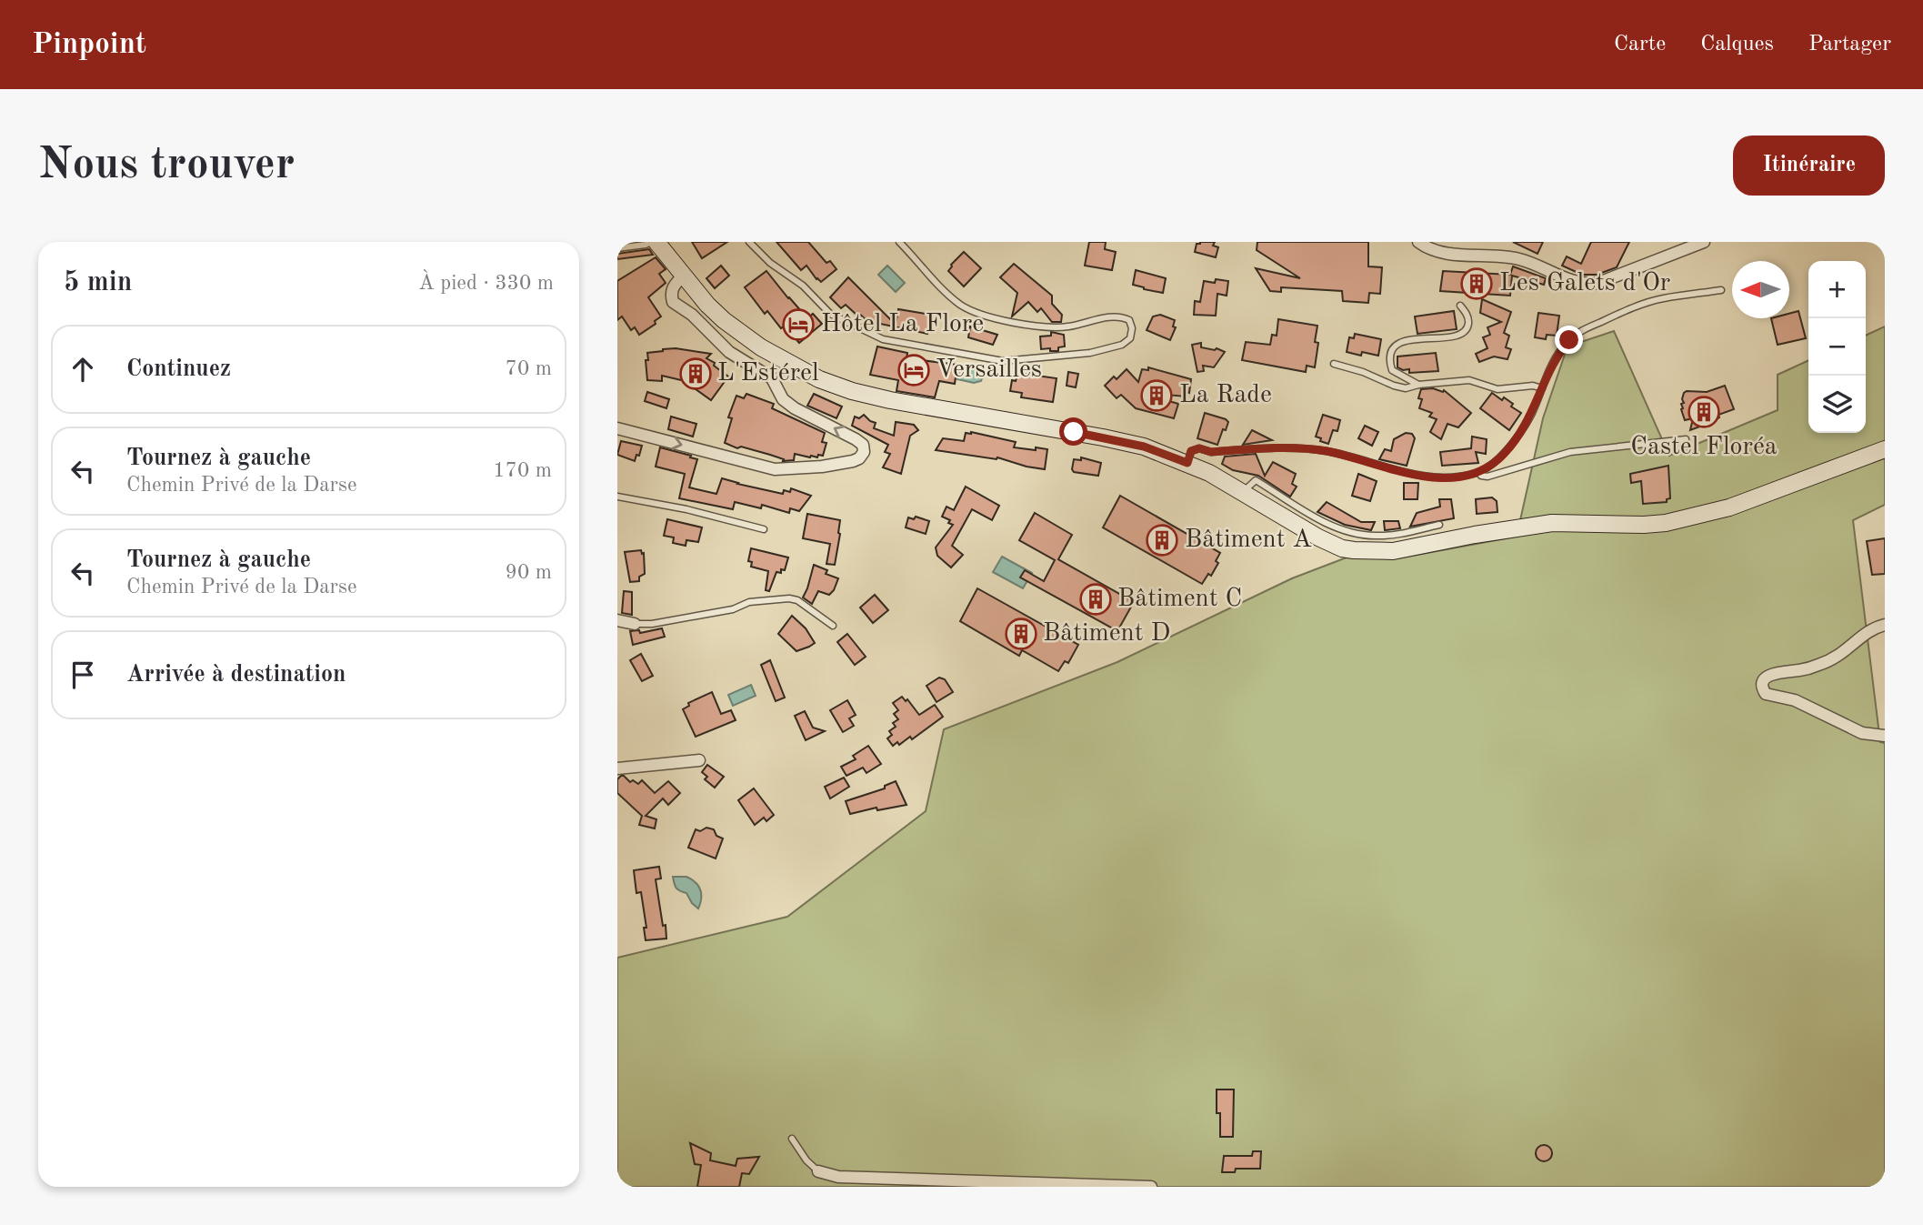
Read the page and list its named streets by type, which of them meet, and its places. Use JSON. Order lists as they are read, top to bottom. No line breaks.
{"places":{"building":["Les Galets d'Or","L'Estérel","La Rade","Castel Floréa","Bâtiment A","Bâtiment C","Bâtiment D"],"hotel":["Hôtel La Flore","Versailles"]},"north":"left","page":{"header":"Pinpoint","nav":["Carte","Calques","Partager"],"buttons":"Itinéraire","title":"Nous trouver","heading":["5 min","À pied · 330 m"],"map_buttons":["+","−"],"list":[["Continuez","70 m"],["Tournez à gauche","Chemin Privé de la Darse","170 m"],["Tournez à gauche","Chemin Privé de la Darse","90 m"],"Arrivée à destination"]}}
